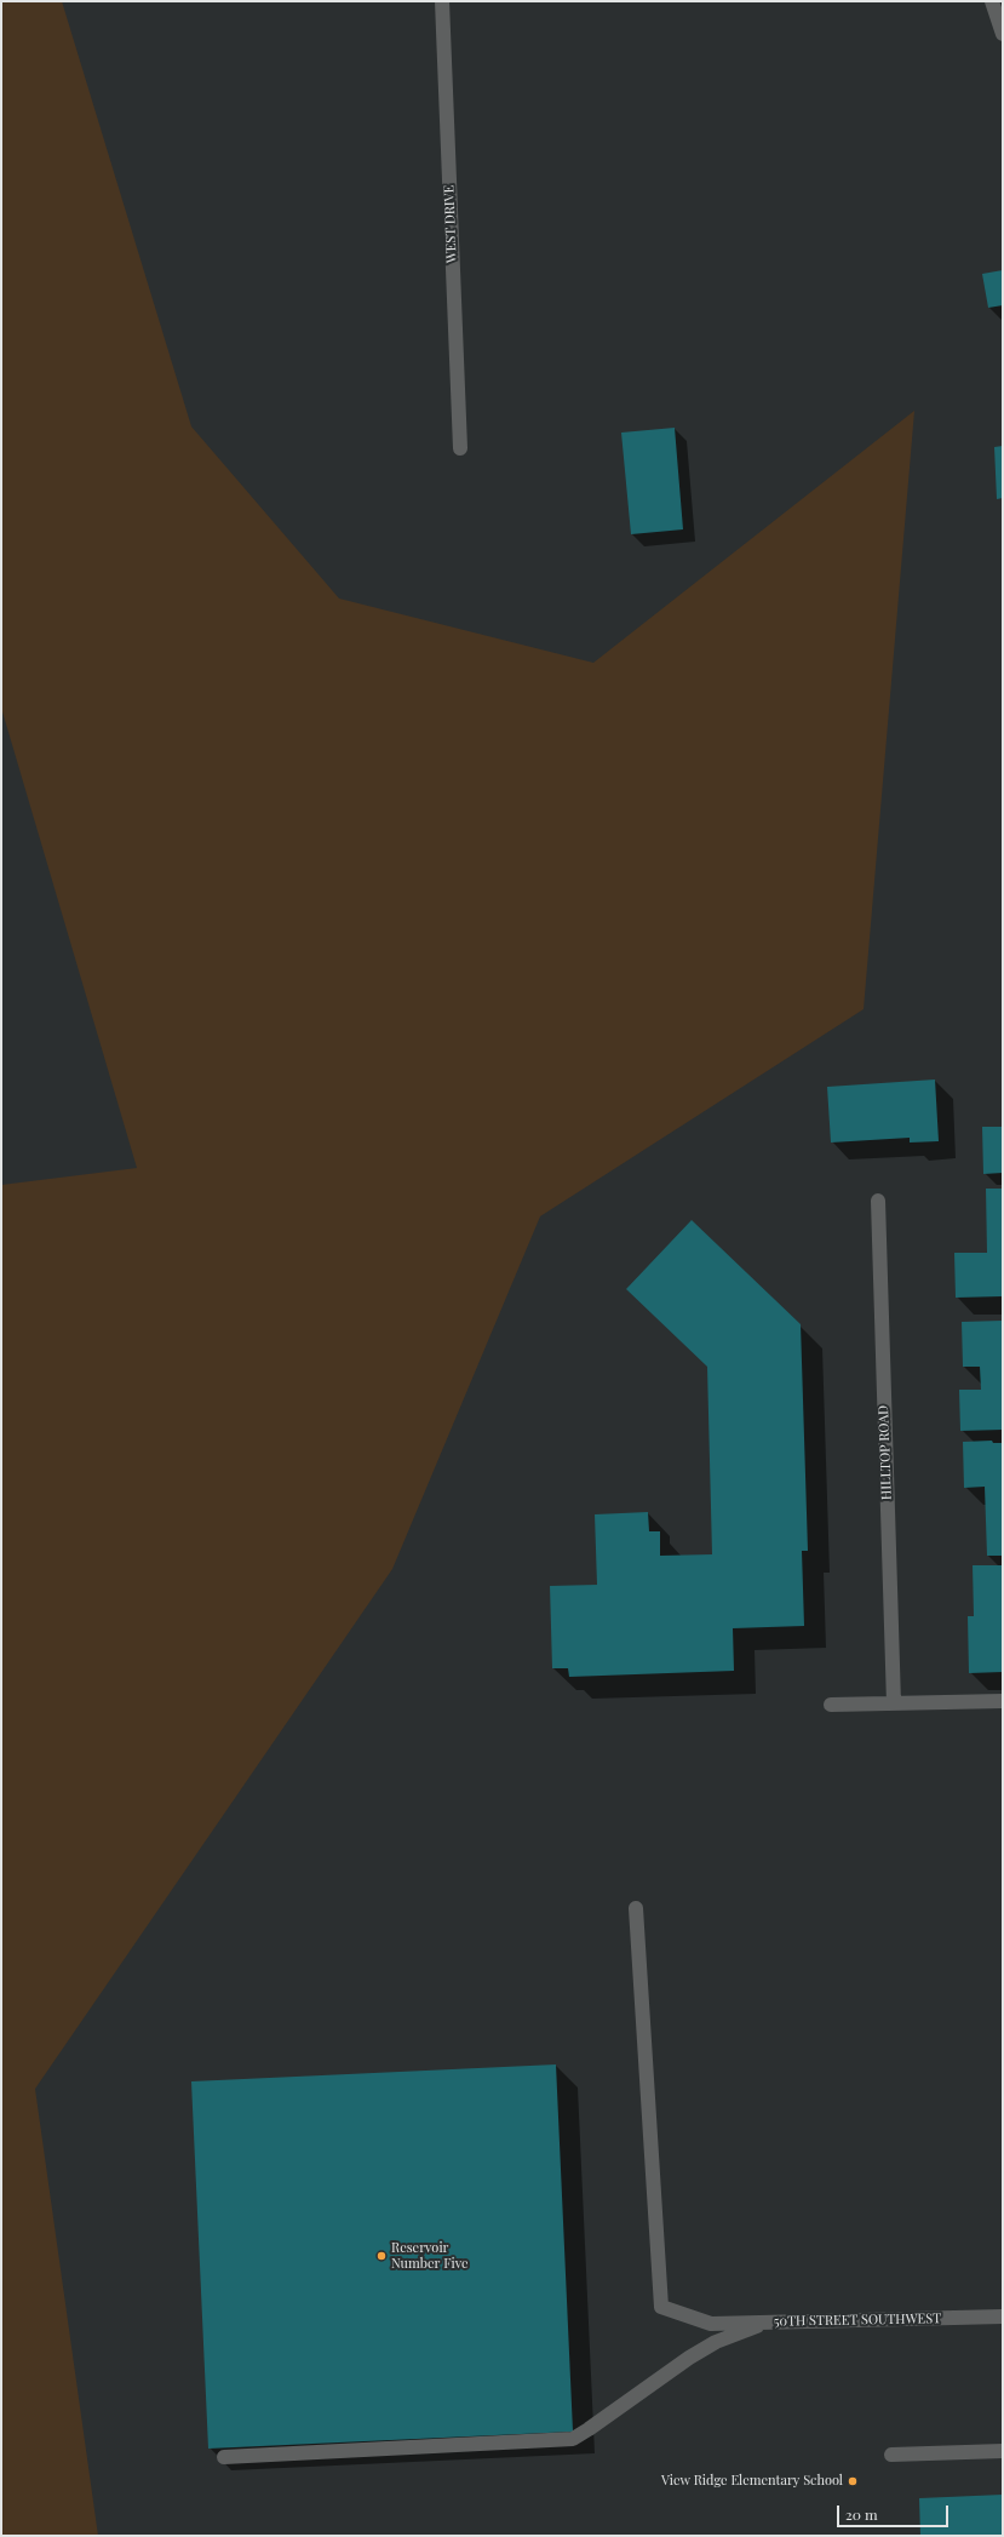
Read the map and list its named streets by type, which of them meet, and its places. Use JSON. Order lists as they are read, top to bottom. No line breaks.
{"streets":{"street":["WEST DRIVE","HILLTOP ROAD","50TH STREET SOUTHWEST"]},"places":["Reservoir Number Five","View Ridge Elementary School"],"scale_bar":"20 m"}
